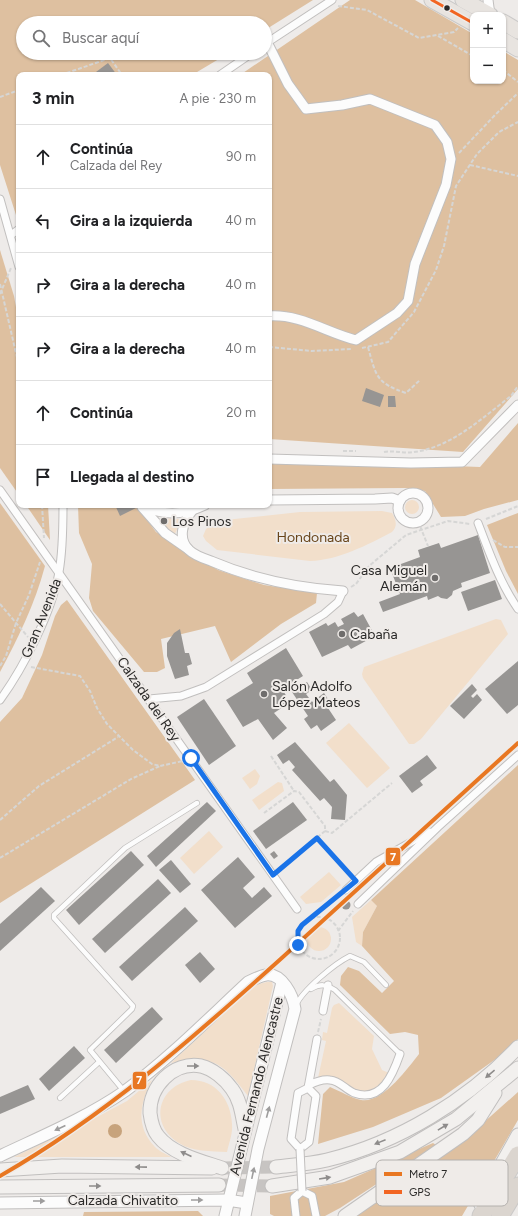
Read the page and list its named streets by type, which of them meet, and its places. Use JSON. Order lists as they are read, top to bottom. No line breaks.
{"streets":{"main road":["Calzada Chivatito"],"street":["Gran Avenida","Calzada del Rey","Avenida Fernando Alencastre"]},"crossings":[["Gran Avenida","Calzada del Rey"],["Avenida Fernando Alencastre","Calzada Chivatito"]],"one_way":["Calzada Chivatito"],"parks":["Hondonada"],"places":["Los Pinos","Casa Miguel Alemán","Cabaña","Salón Adolfo López Mateos"],"lines":["transit line GPS","metro line 7"],"legend":["Metro 7","GPS"],"page":{"map_buttons":["+","−"],"search":"Buscar aquí","heading":["3 min","A pie · 230 m"],"list":[["Continúa","Calzada del Rey","90 m"],["Gira a la izquierda","40 m"],["Gira a la derecha","40 m"],["Gira a la derecha","40 m"],["Continúa","20 m"],"Llegada al destino"]}}
